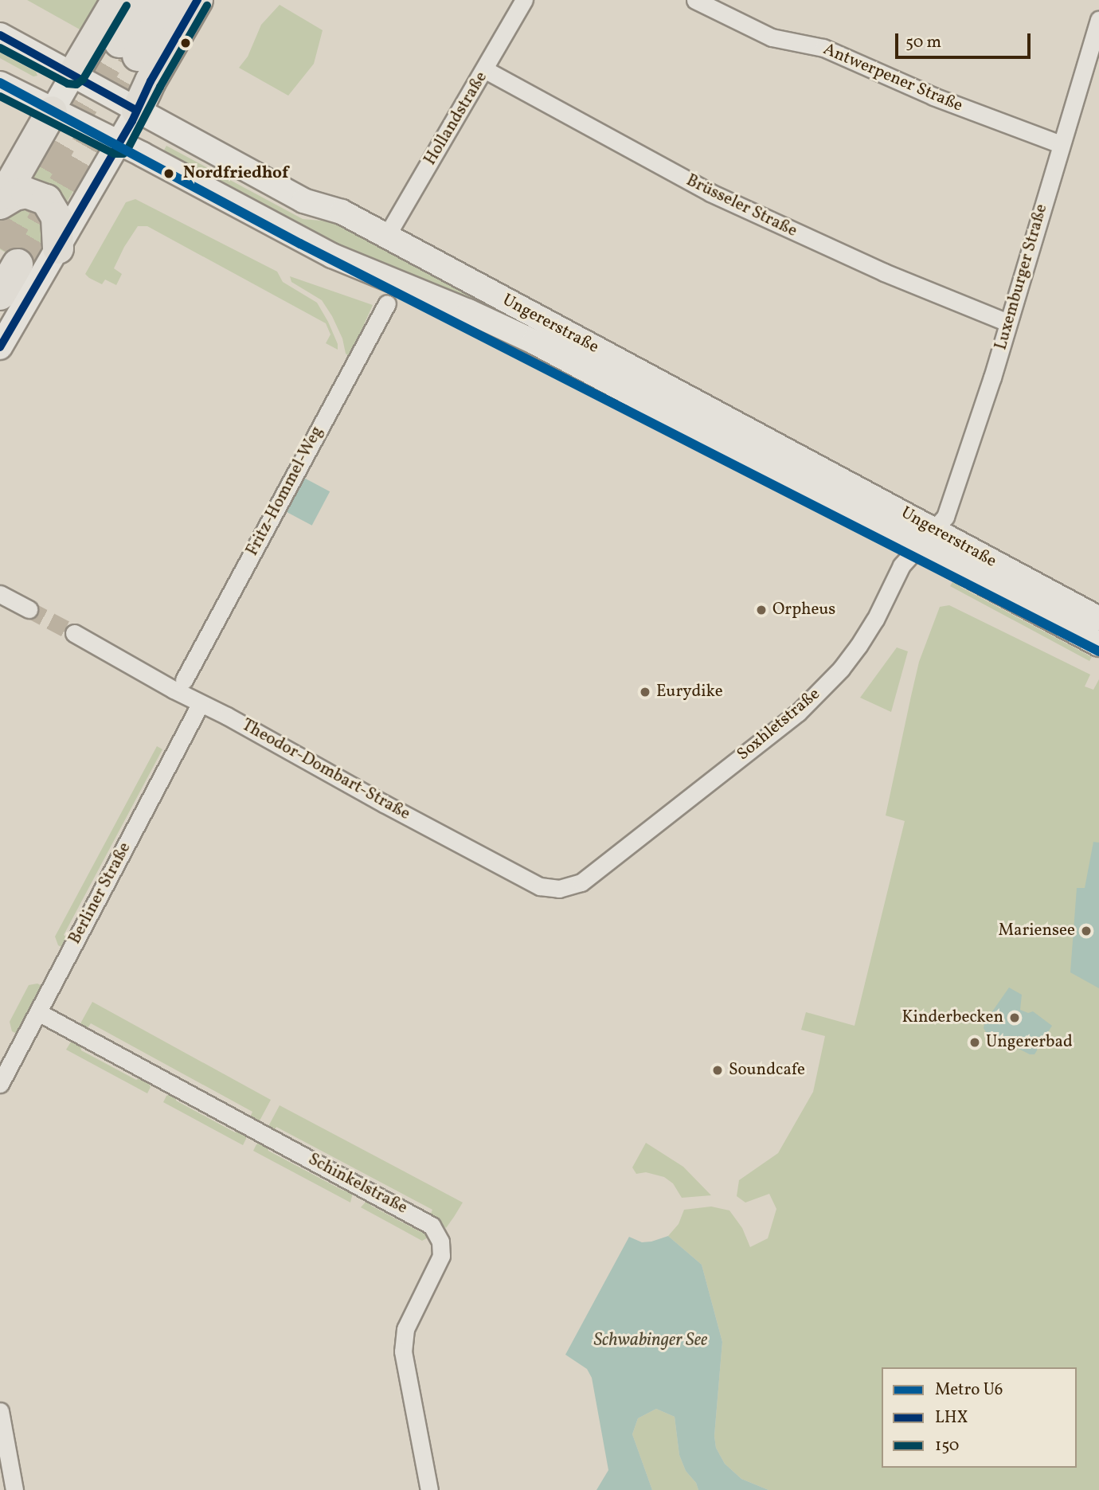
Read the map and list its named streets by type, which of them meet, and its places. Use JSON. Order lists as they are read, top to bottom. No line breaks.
{"streets":{"main road":["Ungererstraße"],"street":["Antwerpener Straße","Hollandstraße","Brüsseler Straße","Luxemburger Straße","Fritz-Hommel-Weg","Soxhletstraße","Theodor-Dombart-Straße","Berliner Straße","Schinkelstraße"]},"crossings":[["Antwerpener Straße","Luxemburger Straße"],["Hollandstraße","Brüsseler Straße"],["Hollandstraße","Ungererstraße"],["Brüsseler Straße","Luxemburger Straße"],["Luxemburger Straße","Ungererstraße"],["Luxemburger Straße","Soxhletstraße"],["Ungererstraße","Soxhletstraße"],["Soxhletstraße","Theodor-Dombart-Straße"],["Theodor-Dombart-Straße","Berliner Straße"],["Berliner Straße","Schinkelstraße"]],"water":["Schwabinger See"],"places":["Nordfriedhof","Orpheus","Eurydike","Mariensee","Kinderbecken","Ungererbad","Soundcafe"],"lines":["transit line LHX","transit line 150","metro line U6"],"legend":["Metro U6","LHX","150"],"scale_bar":"50 m"}
